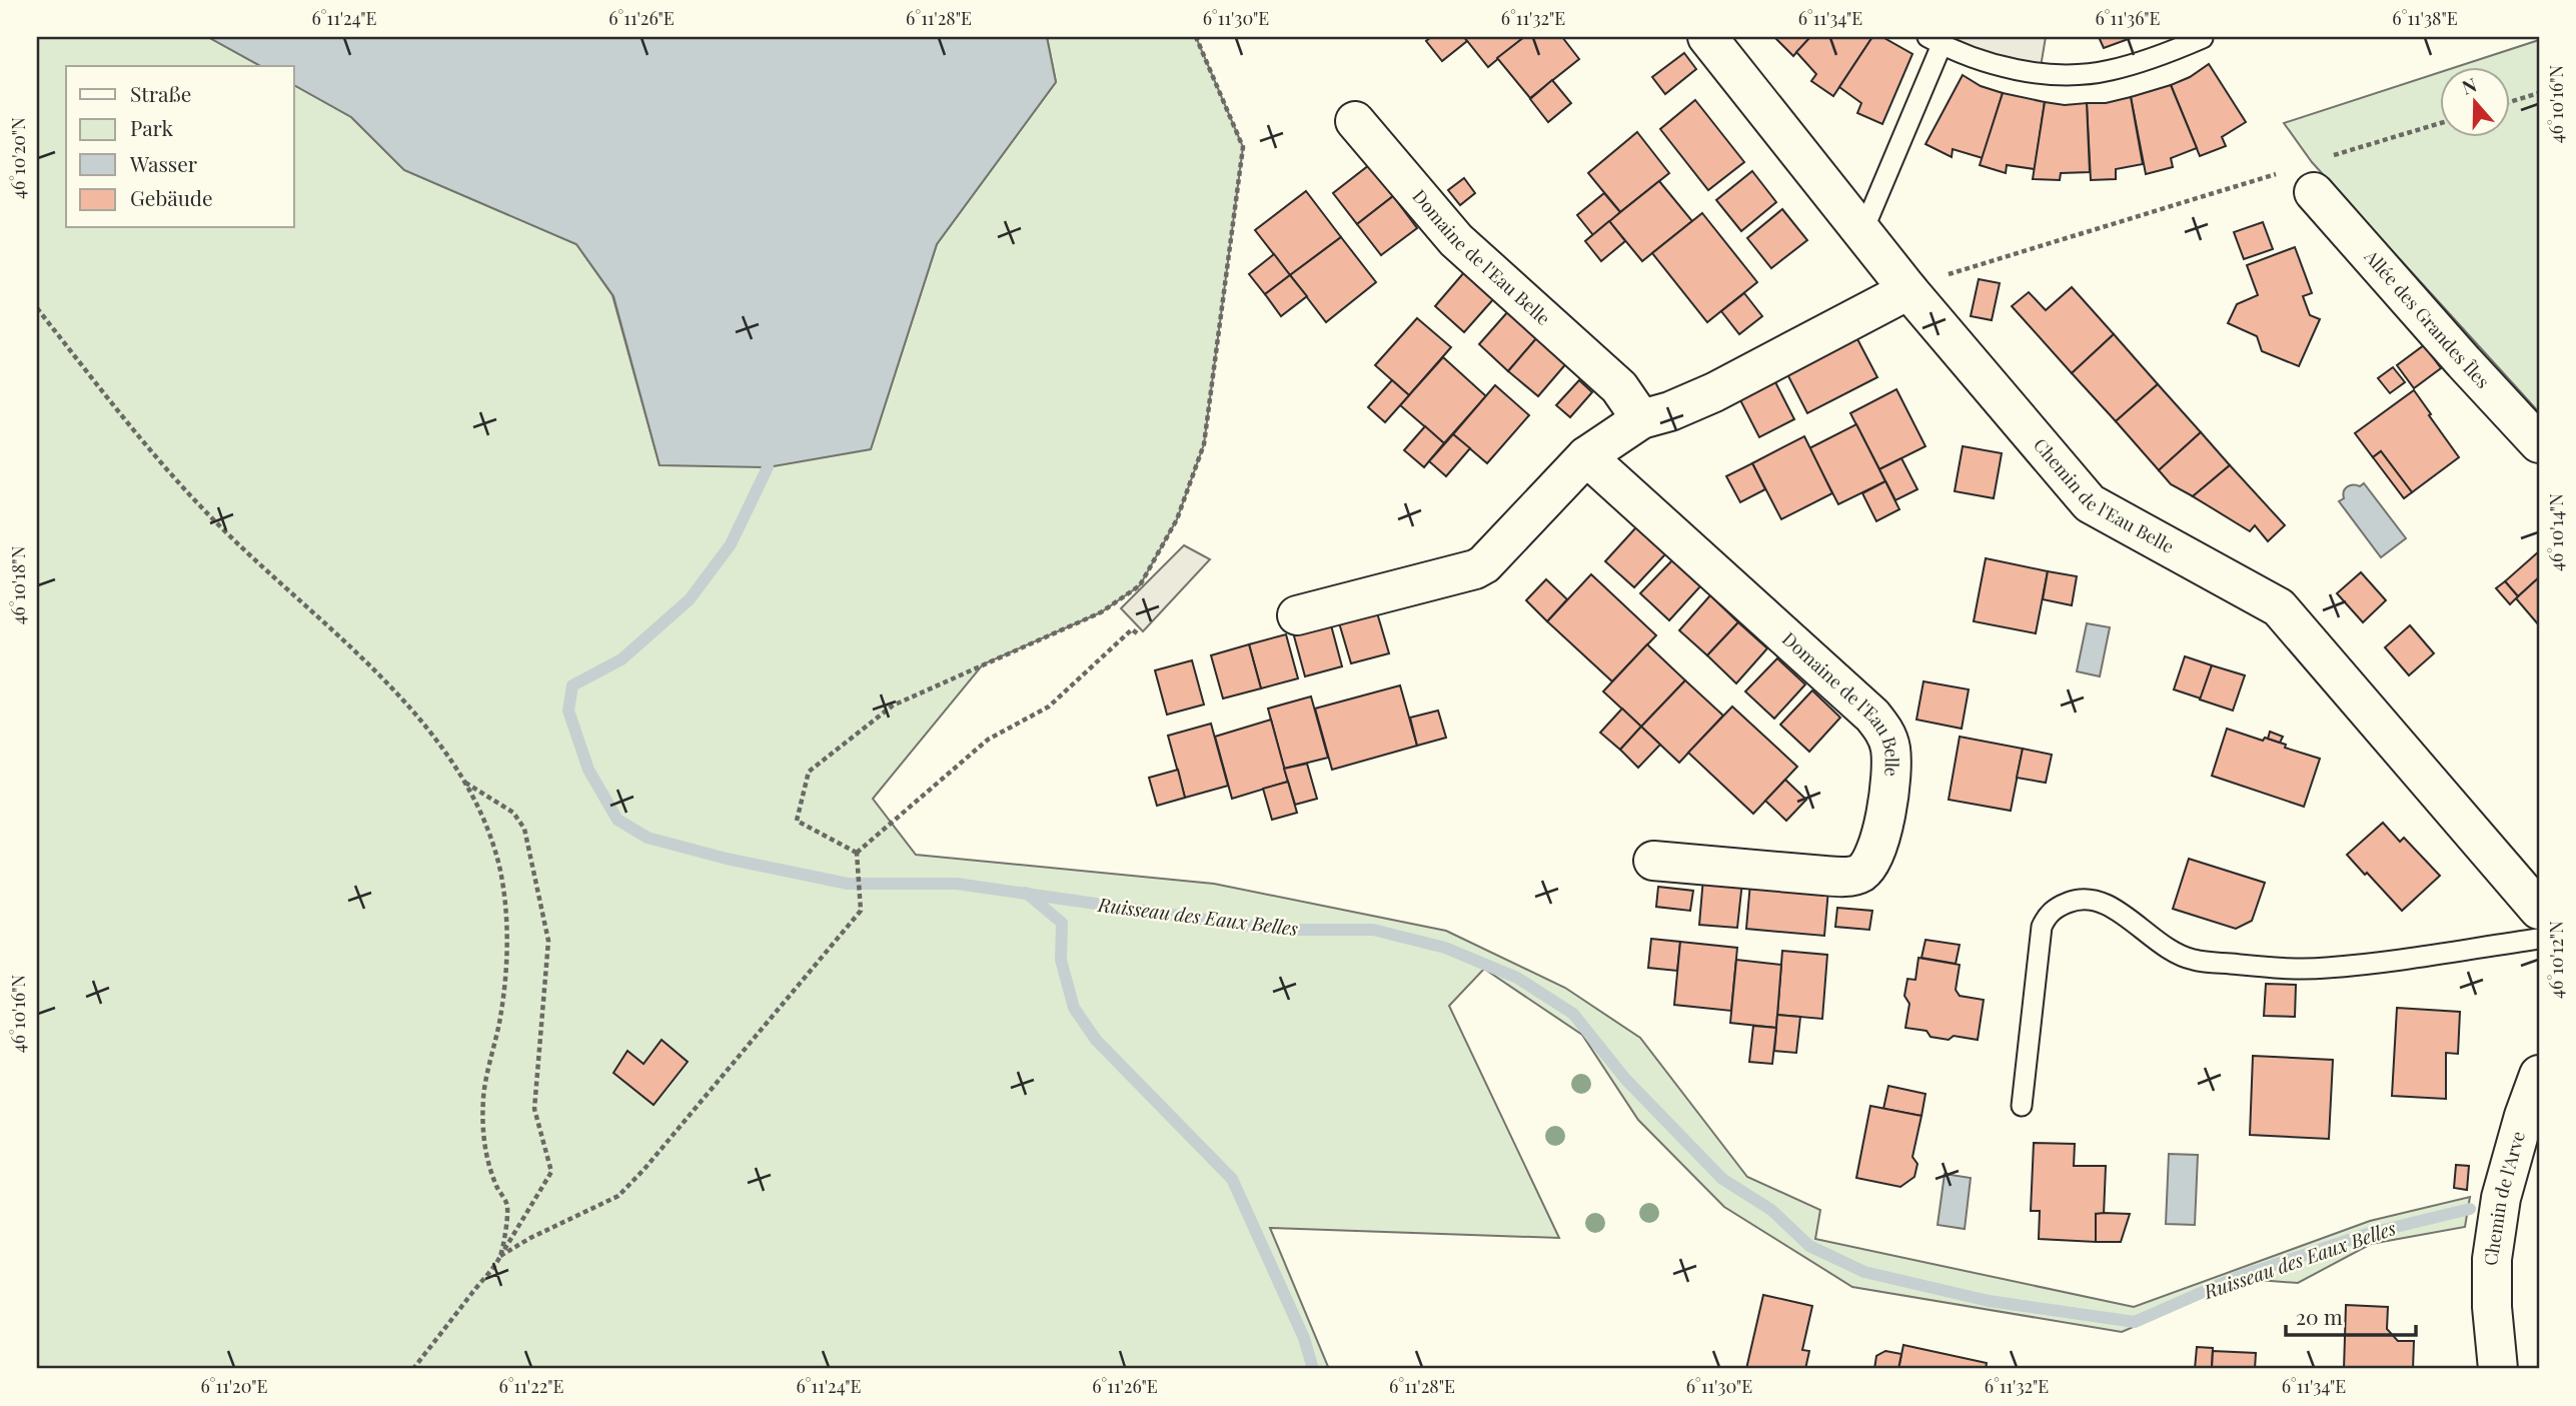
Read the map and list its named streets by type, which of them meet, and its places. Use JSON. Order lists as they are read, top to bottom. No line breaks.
{"streets":{"street":["Domaine de l'Eau Belle","Allée des Grandes Îles","Chemin de l'Eau Belle","Chemin de l'Arve"]},"water":["Ruisseau des Eaux Belles"],"legend":["Straße","Park","Wasser","Gebäude"],"scale_bar":"20 m","north":"top","coordinates":["6°11'24\"E","6°11'26\"E","6°11'28\"E","6°11'30\"E","6°11'32\"E","6°11'34\"E","6°11'36\"E","6°11'38\"E","46°10'16\"N","46°10'20\"N","46°10'14\"N","46°10'18\"N","46°10'12\"N","6°11'20\"E","6°11'22\"E"]}
